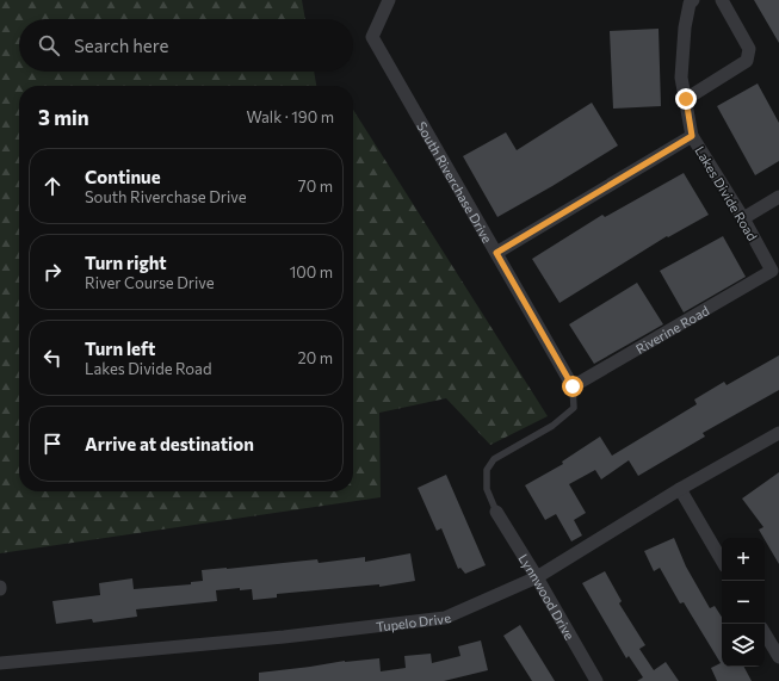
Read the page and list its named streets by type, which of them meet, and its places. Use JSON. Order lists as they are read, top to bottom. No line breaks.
{"streets":{"street":["South Riverchase Drive","Lakes Divide Road","Riverine Road","Lynnwood Drive","Tupelo Drive"]},"crossings":[["South Riverchase Drive","Riverine Road"],["Lakes Divide Road","Riverine Road"],["Lynnwood Drive","Tupelo Drive"]],"page":{"search":"Search here","heading":["3 min","Walk · 190 m"],"list":[["Continue","South Riverchase Drive","70 m"],["Turn right","River Course Drive","100 m"],["Turn left","Lakes Divide Road","20 m"],"Arrive at destination"],"map_buttons":["+","−"]}}
